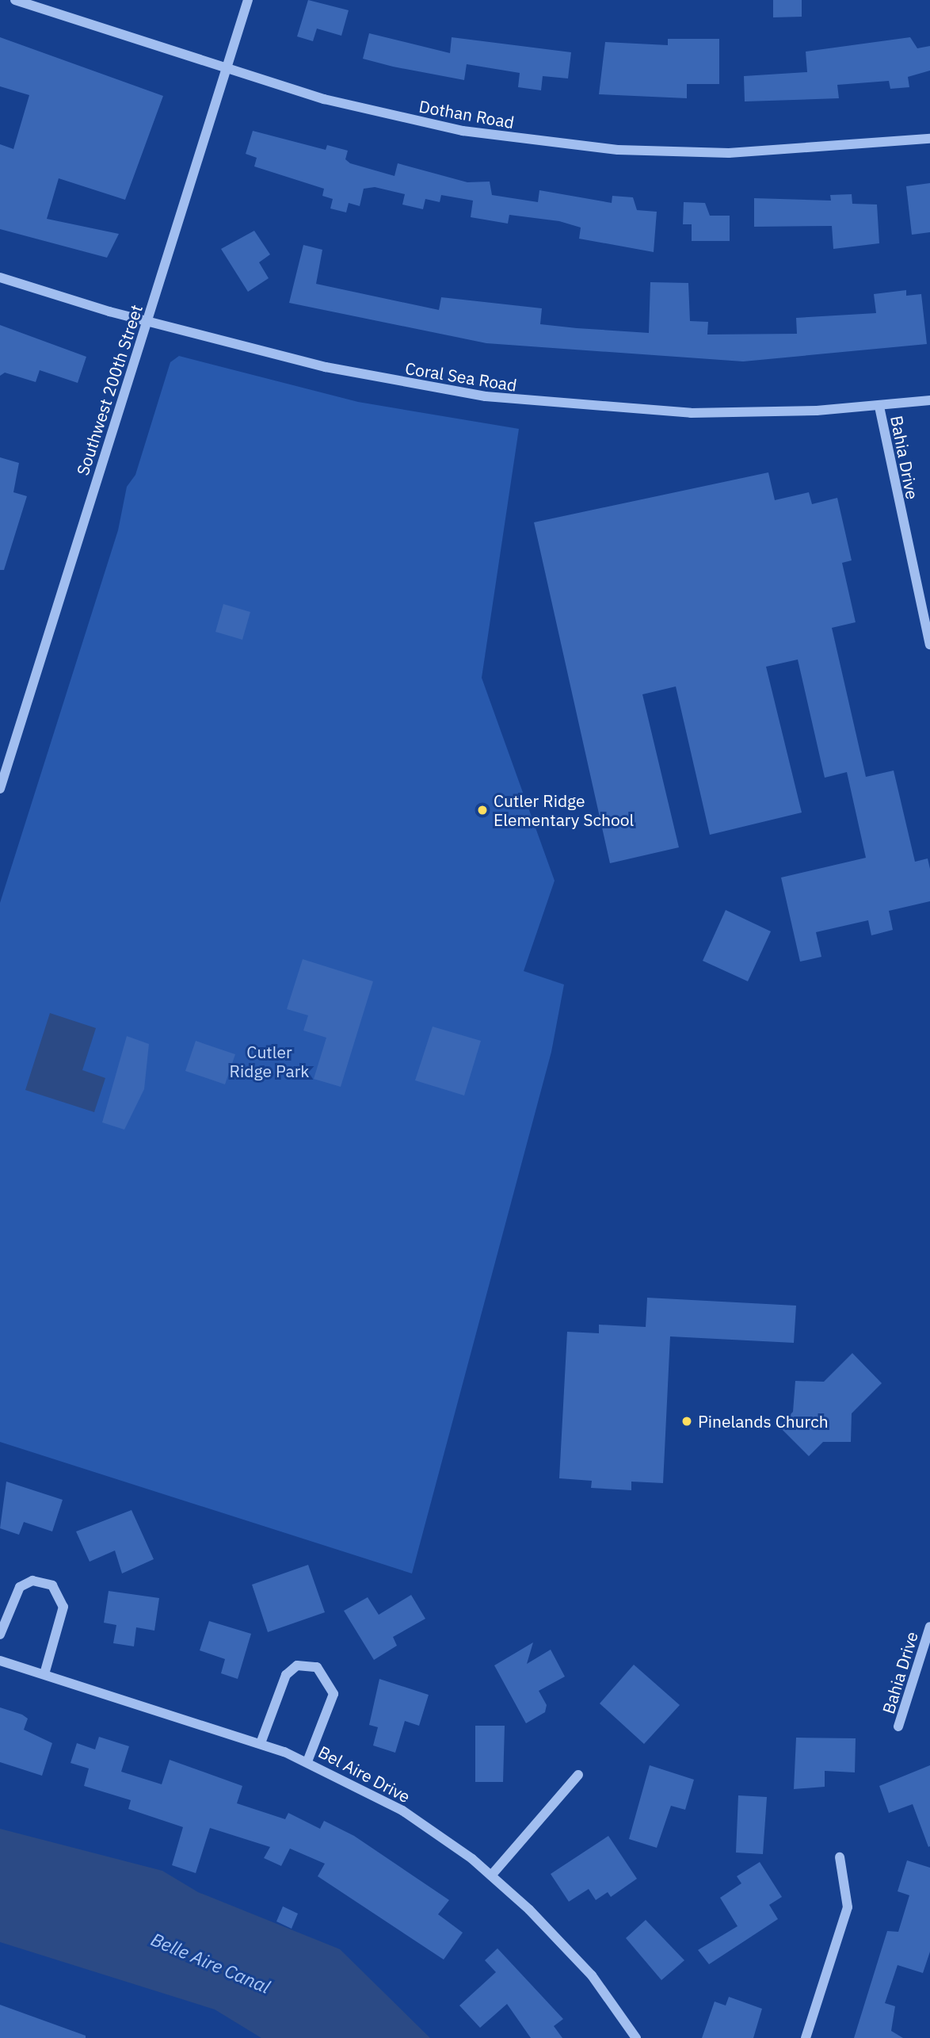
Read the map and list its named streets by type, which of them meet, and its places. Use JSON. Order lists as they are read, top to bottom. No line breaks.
{"streets":{"street":["Dothan Road","Coral Sea Road","Southwest 200th Street","Bahia Drive","Bel Aire Drive"]},"crossings":[["Dothan Road","Southwest 200th Street"],["Coral Sea Road","Southwest 200th Street"],["Coral Sea Road","Bahia Drive"]],"water":["Belle Aire Canal"],"parks":["Cutler Ridge Park"],"places":["Cutler Ridge Elementary School","Pinelands Church"]}
